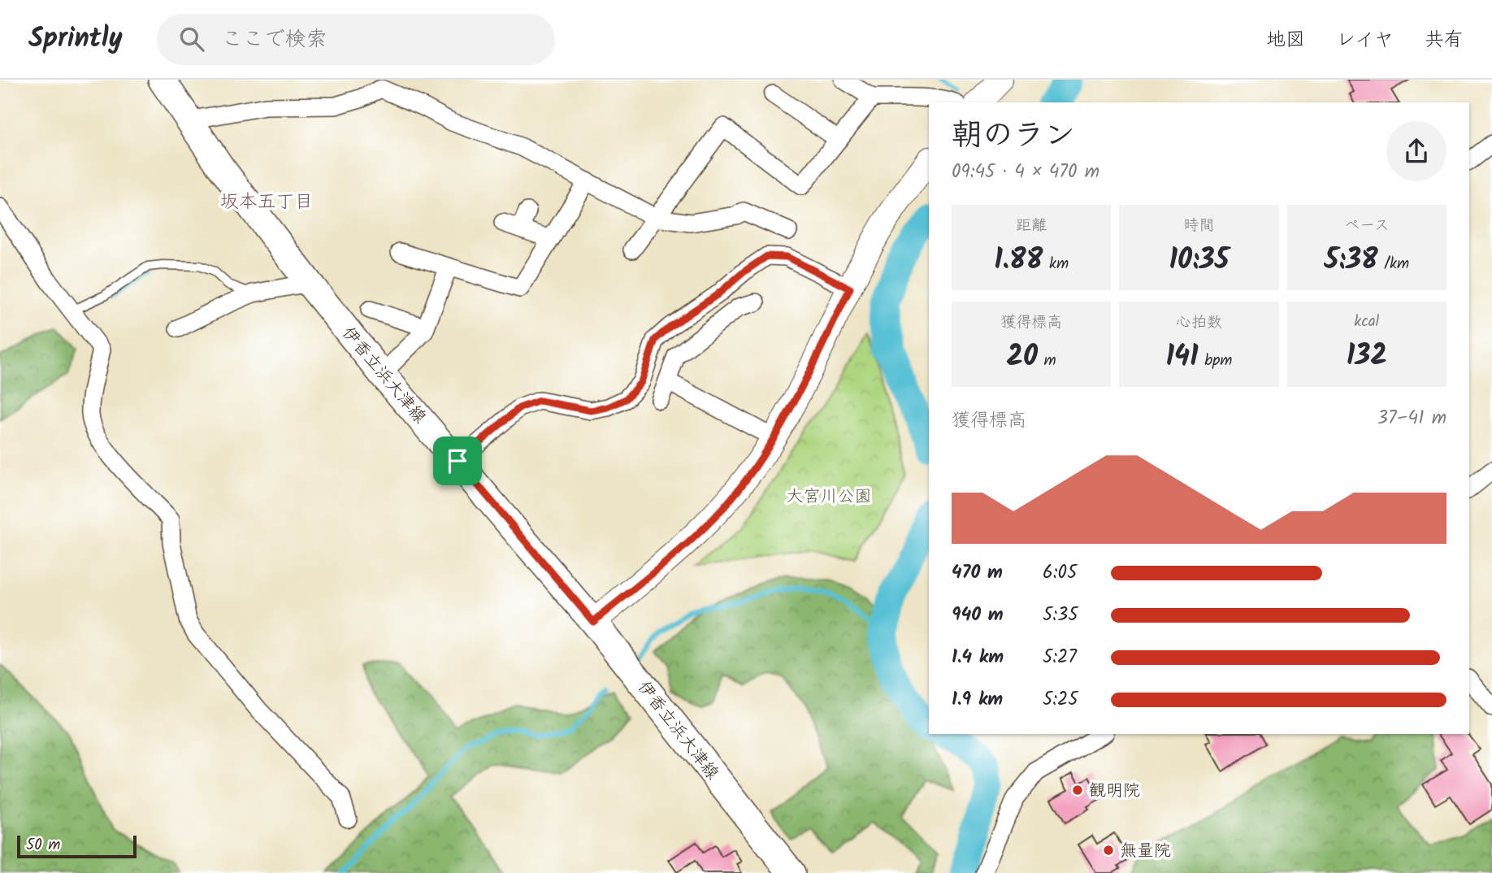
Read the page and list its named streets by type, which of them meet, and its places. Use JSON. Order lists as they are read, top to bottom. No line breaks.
{"streets":{"main road":["伊香立浜大津線"]},"districts":["坂本五丁目"],"parks":["大宮川公園"],"places":["観明院","無量院"],"scale_bar":"50 m","page":{"header":"Sprintly","search":"ここで検索","nav":["地図","レイヤ","共有"],"heading":["朝のラン","09:45 · 4 × 470 m"],"stats":[["距離","1.88 km"],["時間","10:35"],["ペース","5:38 /km"],["獲得標高","20 m"],["心拍数","141 bpm"],["kcal","132"]],"chart":["獲得標高","37–41 m"],"list":[{"name":"470 m","note":"6:05"},{"name":"940 m","note":"5:35"},{"name":"1.4 km","note":"5:27"},{"name":"1.9 km","note":"5:25"}],"scale":"50 m"}}
